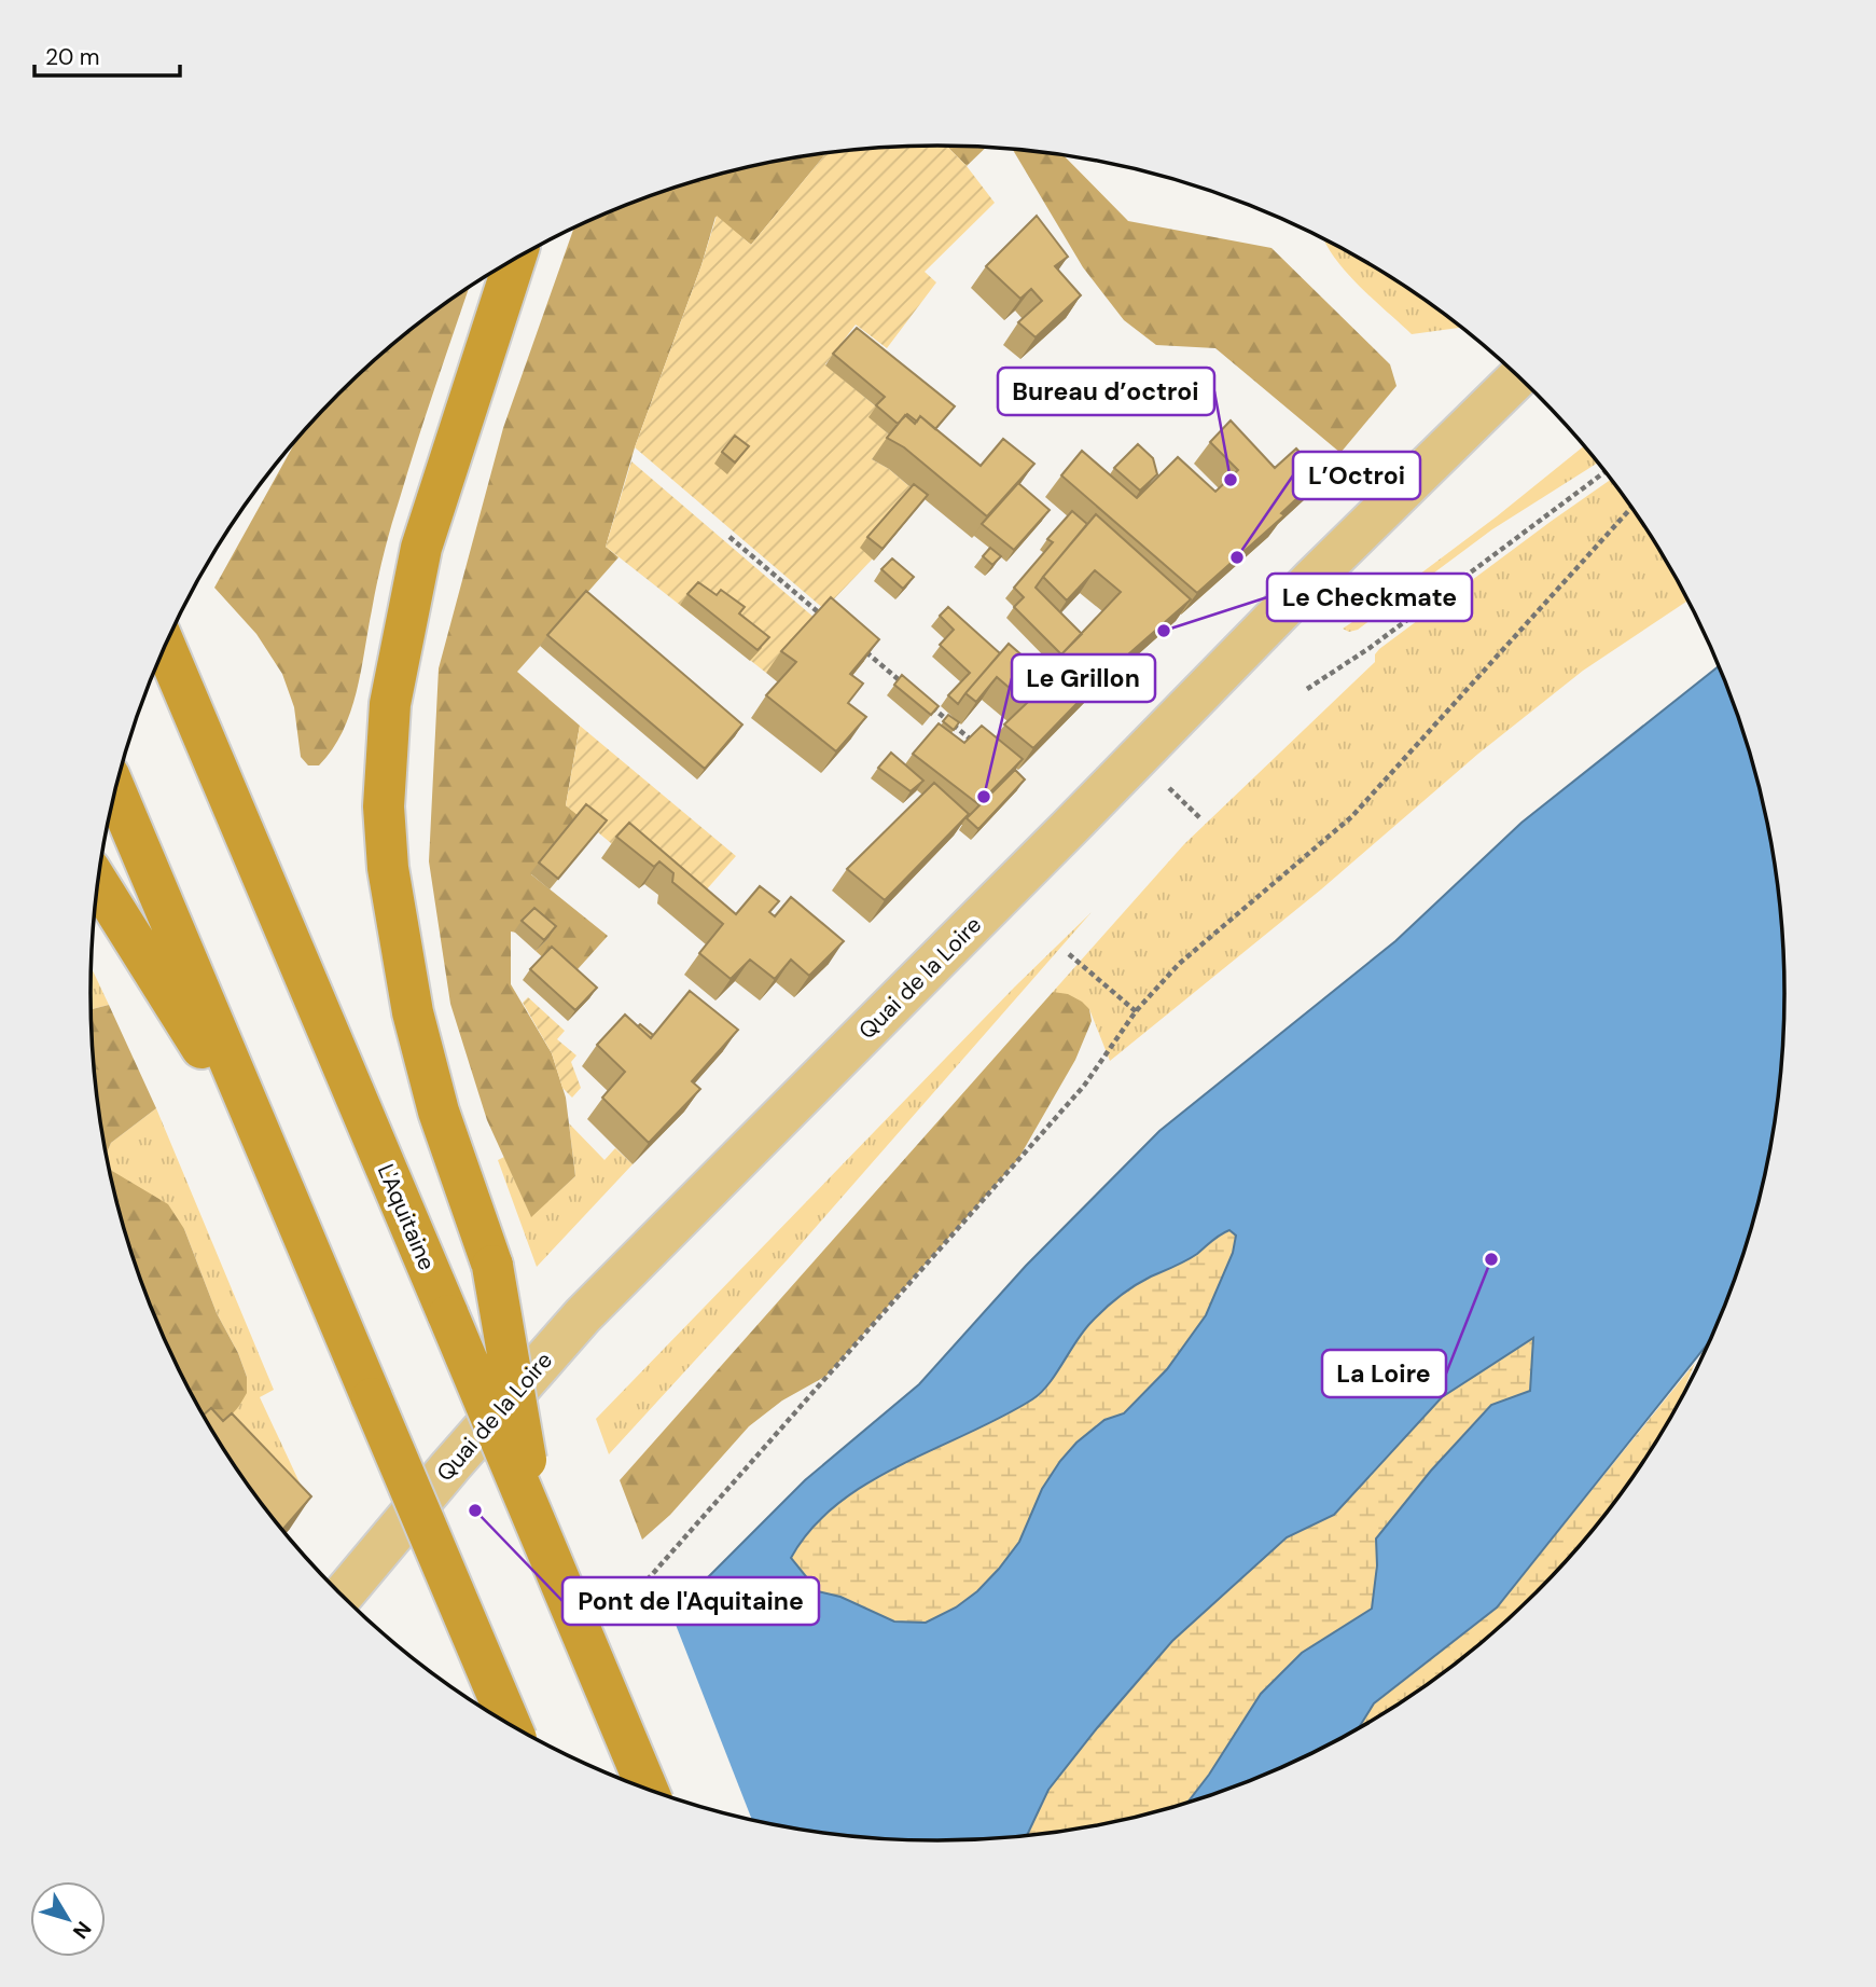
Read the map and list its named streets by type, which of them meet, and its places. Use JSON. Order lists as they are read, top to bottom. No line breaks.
{"streets":{"highway":["L'Aquitaine"],"main road":["Quai de la Loire"]},"places":["Bureau d’octroi","L’Octroi","Le Checkmate","Le Grillon","La Loire","Pont de l'Aquitaine"],"scale_bar":"20 m","north":"bottom right"}
